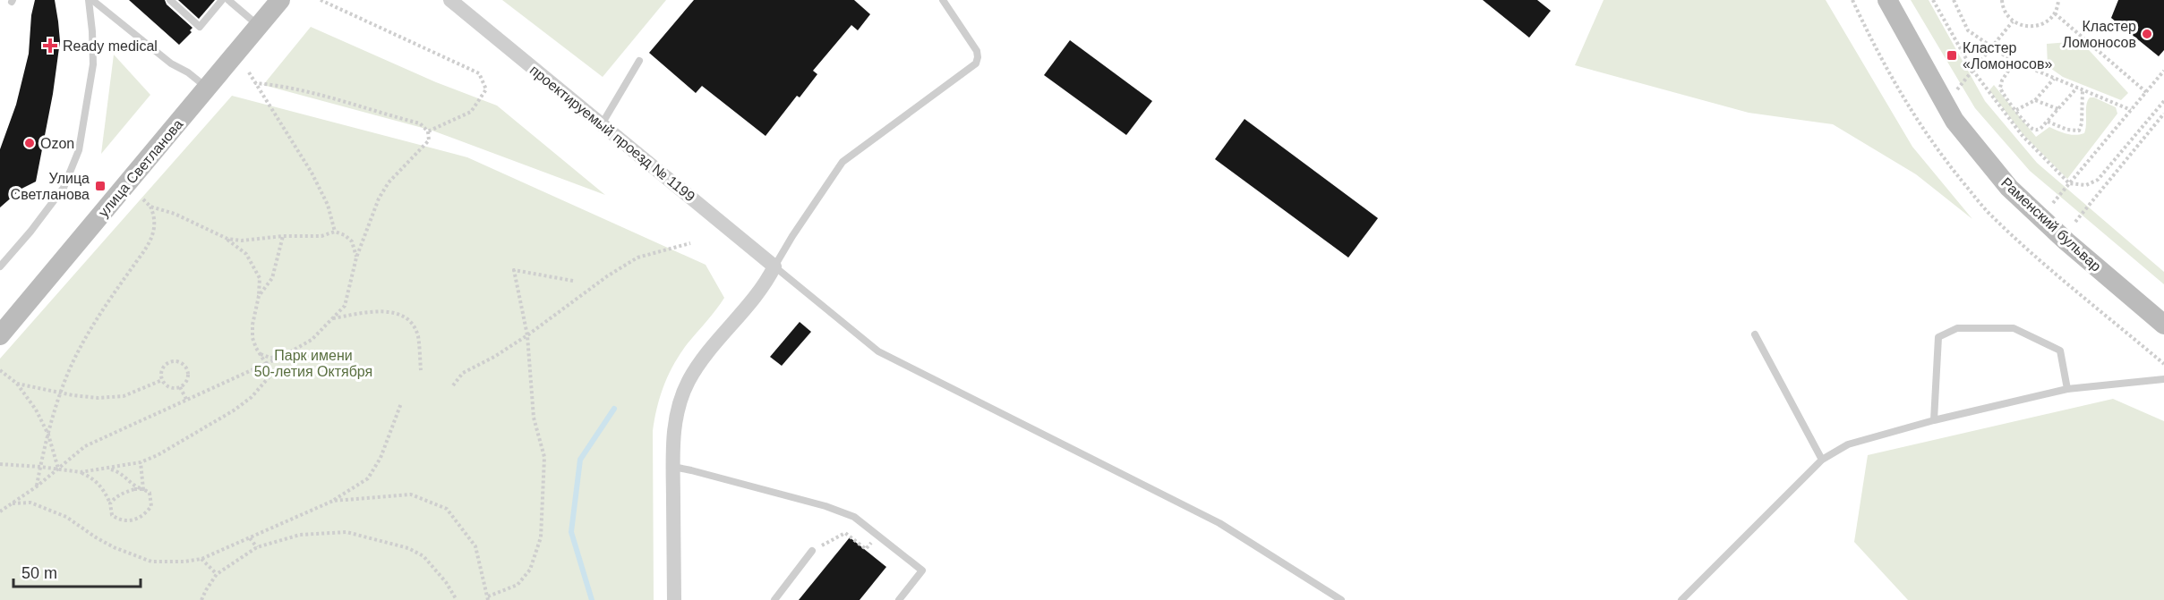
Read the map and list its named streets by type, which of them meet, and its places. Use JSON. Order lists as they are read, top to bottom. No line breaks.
{"streets":{"street":["проектируемый проезд № 1199","улица Светланова","Раменский бульвар"]},"parks":["Парк имени 50-летия Октября"],"places":{"other":["Кластер Ломоносов","Ozon"],"health":["Ready medical"],"transit":["Кластер «Ломоносов»","Улица Светланова"]},"scale_bar":"50 m"}
